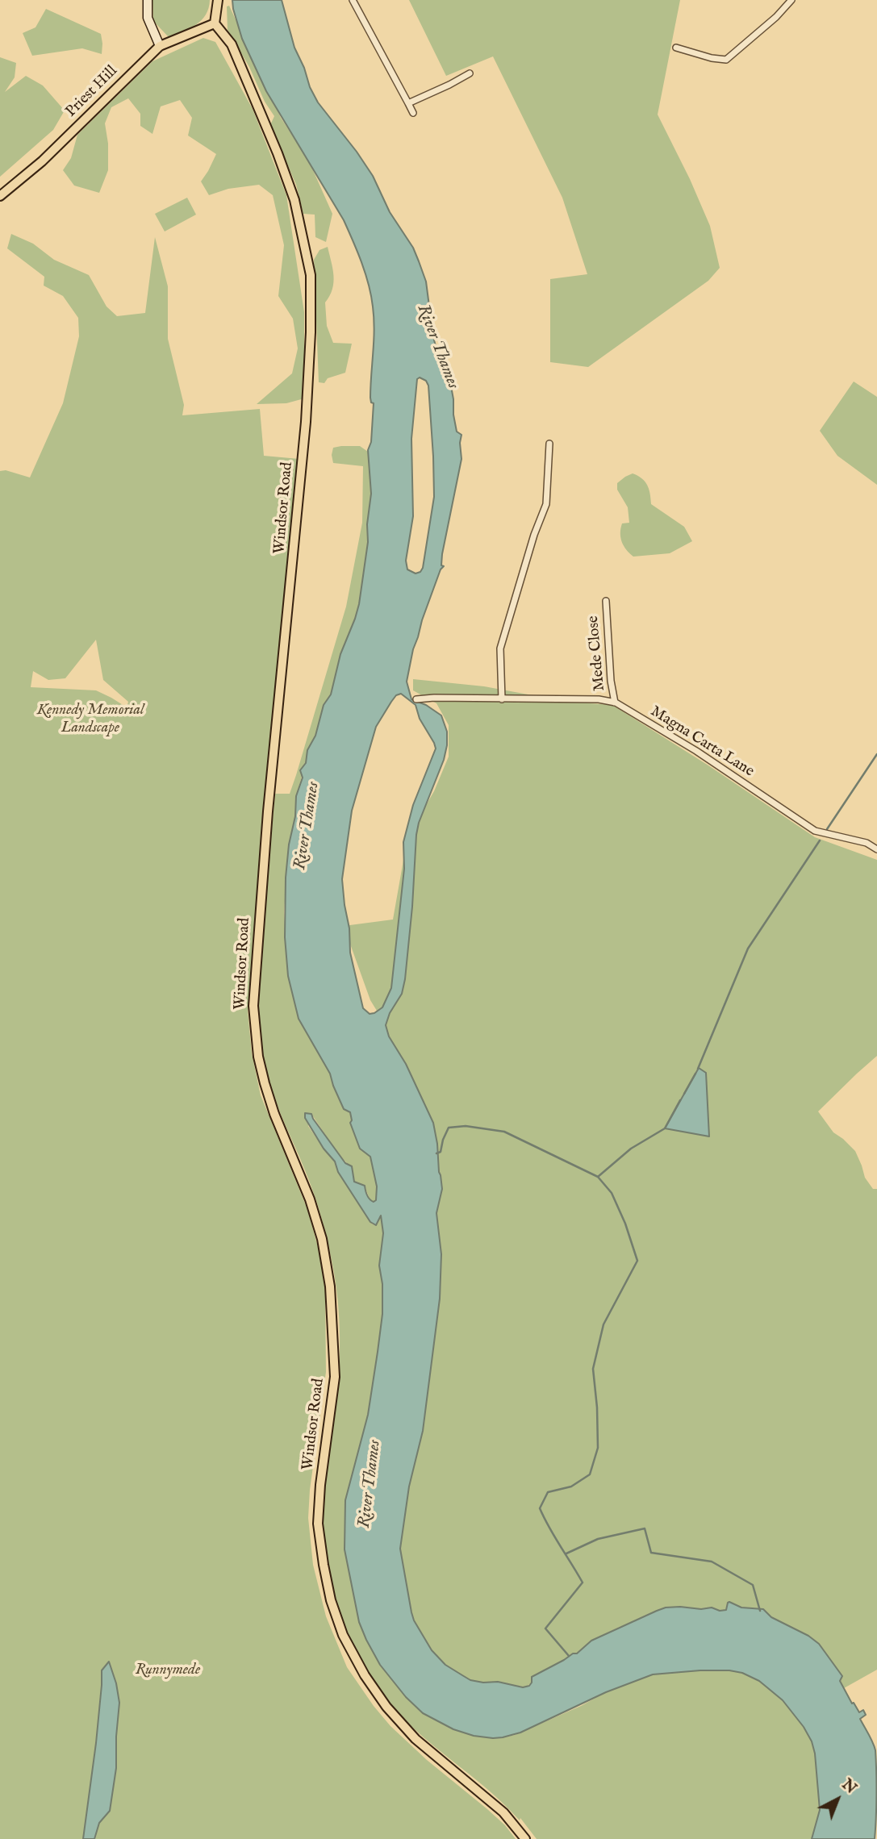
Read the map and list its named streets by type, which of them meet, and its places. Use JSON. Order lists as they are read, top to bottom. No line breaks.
{"streets":{"main road":["Priest Hill","Windsor Road"],"street":["Mede Close","Magna Carta Lane"]},"crossings":[["Priest Hill","Windsor Road"],["Mede Close","Magna Carta Lane"]],"water":["River Thames"],"parks":["Kennedy Memorial Landscape","Runnymede"],"north":"top right"}
